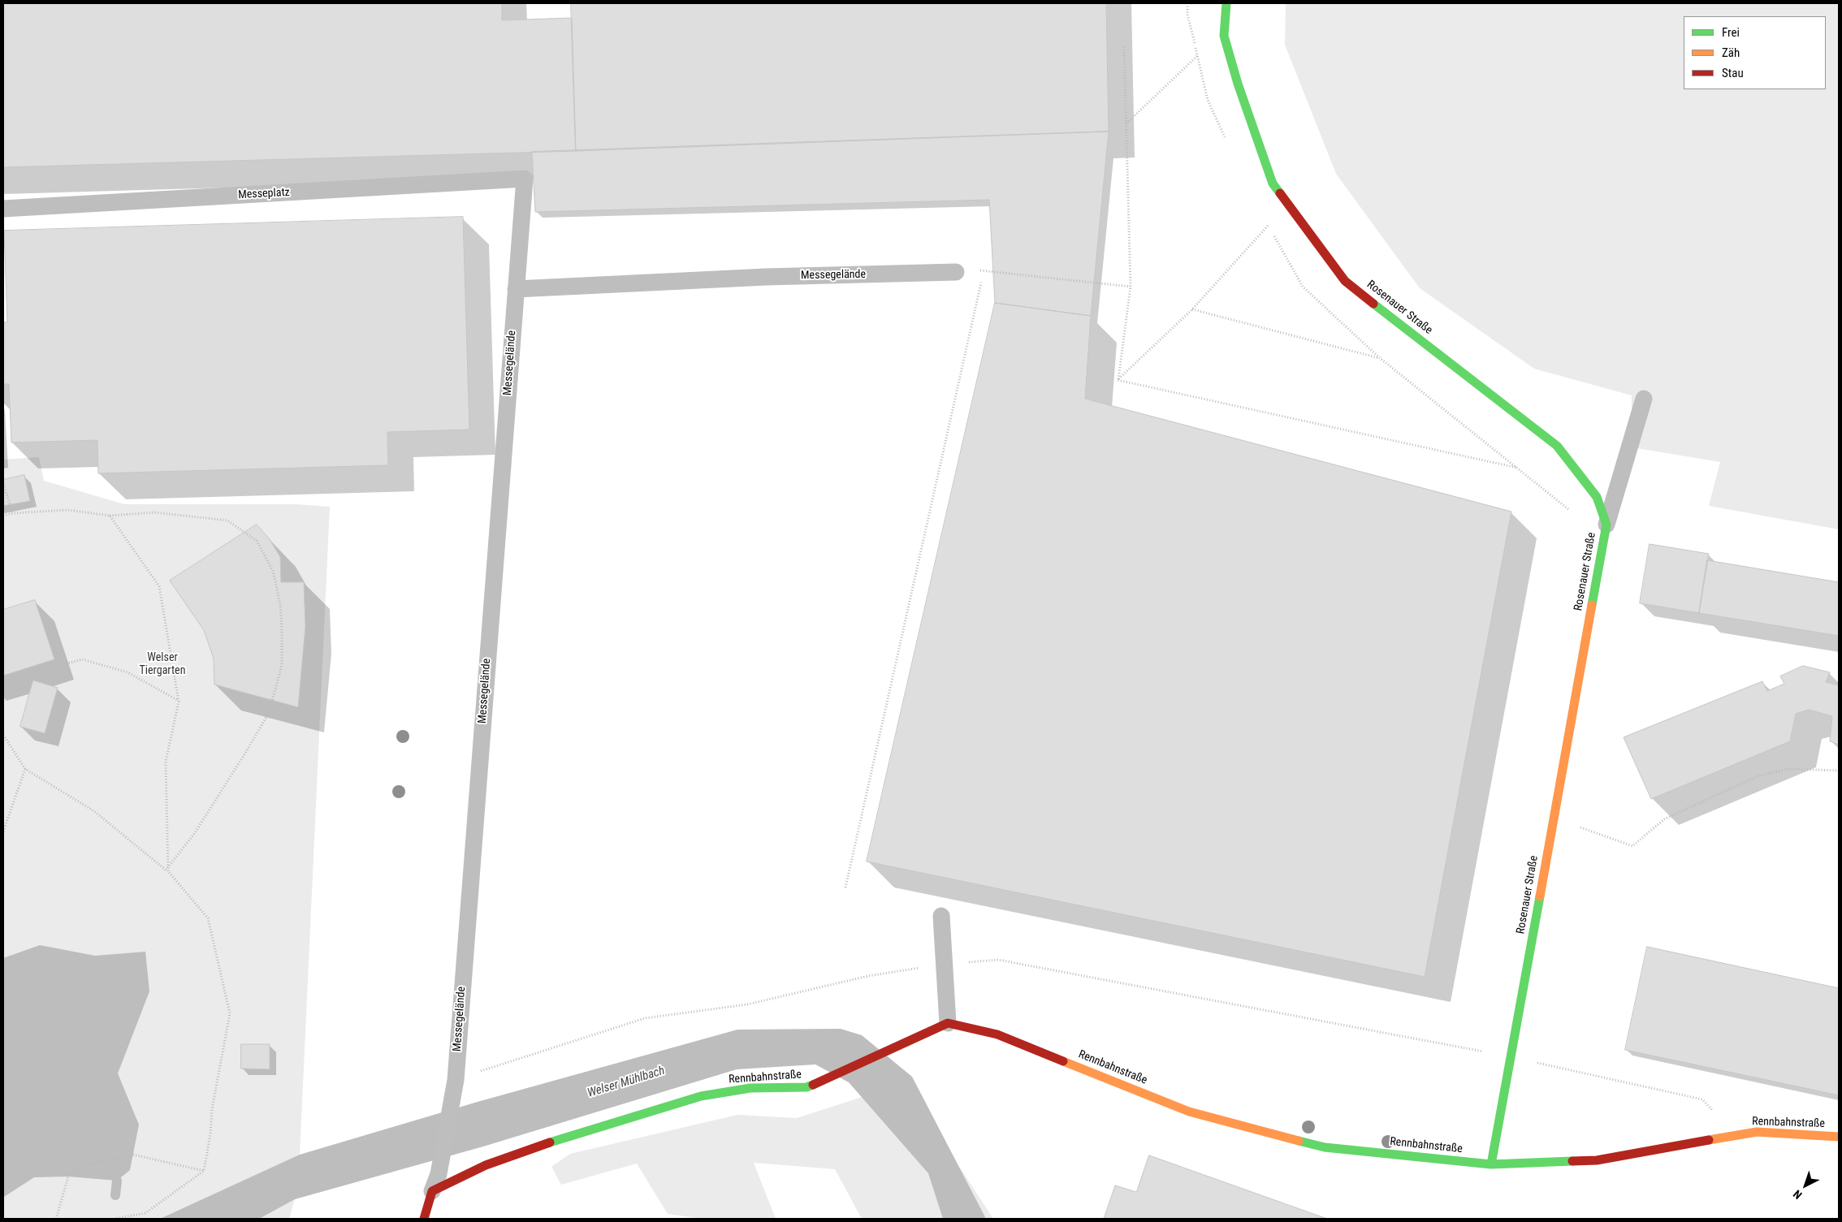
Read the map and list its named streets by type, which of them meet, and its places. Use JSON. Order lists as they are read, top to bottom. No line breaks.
{"streets":{"street":["Rosenauer Straße","Rennbahnstraße"],"lane":["Messeplatz","Messegelände"]},"crossings":[["Messeplatz","Messegelände"],["Messegelände","Rennbahnstraße"],["Rosenauer Straße","Rennbahnstraße"]],"water":["Welser Mühlbach"],"parks":["Welser Tiergarten"],"legend":["Frei","Zäh","Stau"],"north":"bottom left"}
